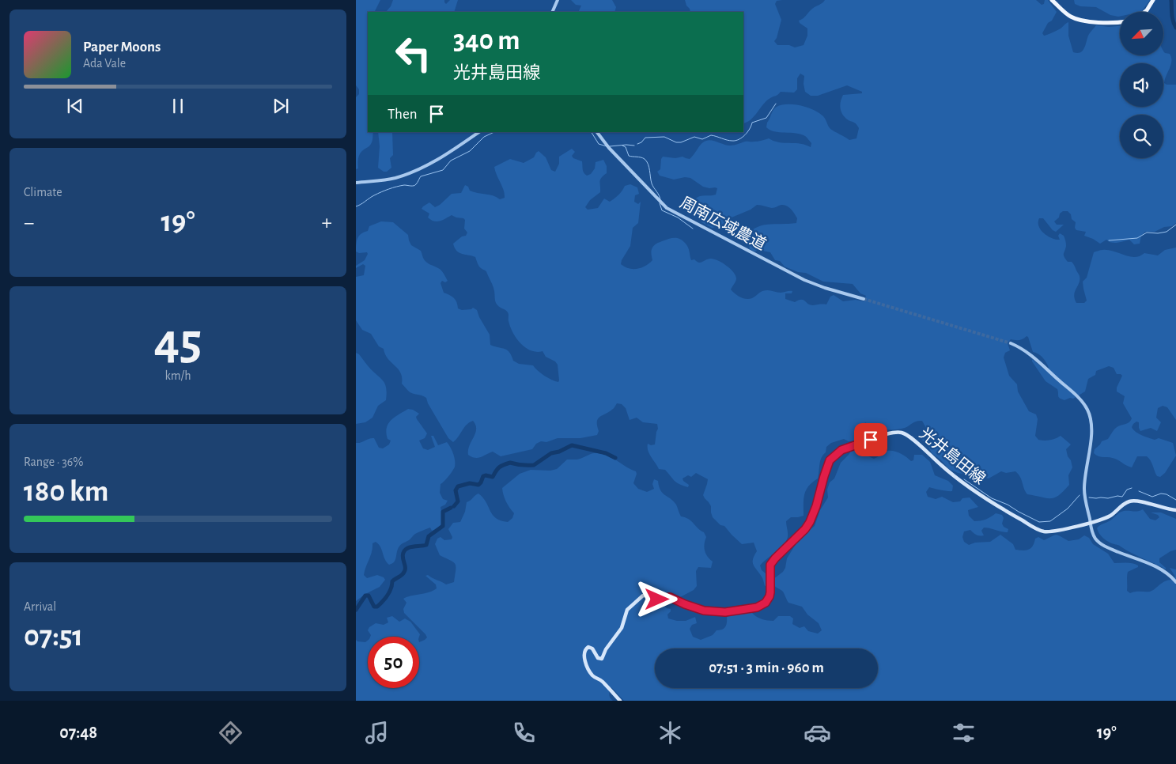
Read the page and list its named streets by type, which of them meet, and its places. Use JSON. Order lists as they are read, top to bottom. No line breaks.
{"streets":{"main road":["光井島田線"],"street":["周南広域農道"]},"north":"bottom left","page":{"turn":["340 m","光井島田線"],"song":["Paper Moons","Ada Vale"],"then":"Then","tile":["Climate",["45","km/h"],["Range · 36%","180 km"],["Arrival","07:51"]],"heat":["−","19°","+"],"limit":"50","trip":"07:51 · 3 min · 960 m","tabs":["07:48","19°"]}}
